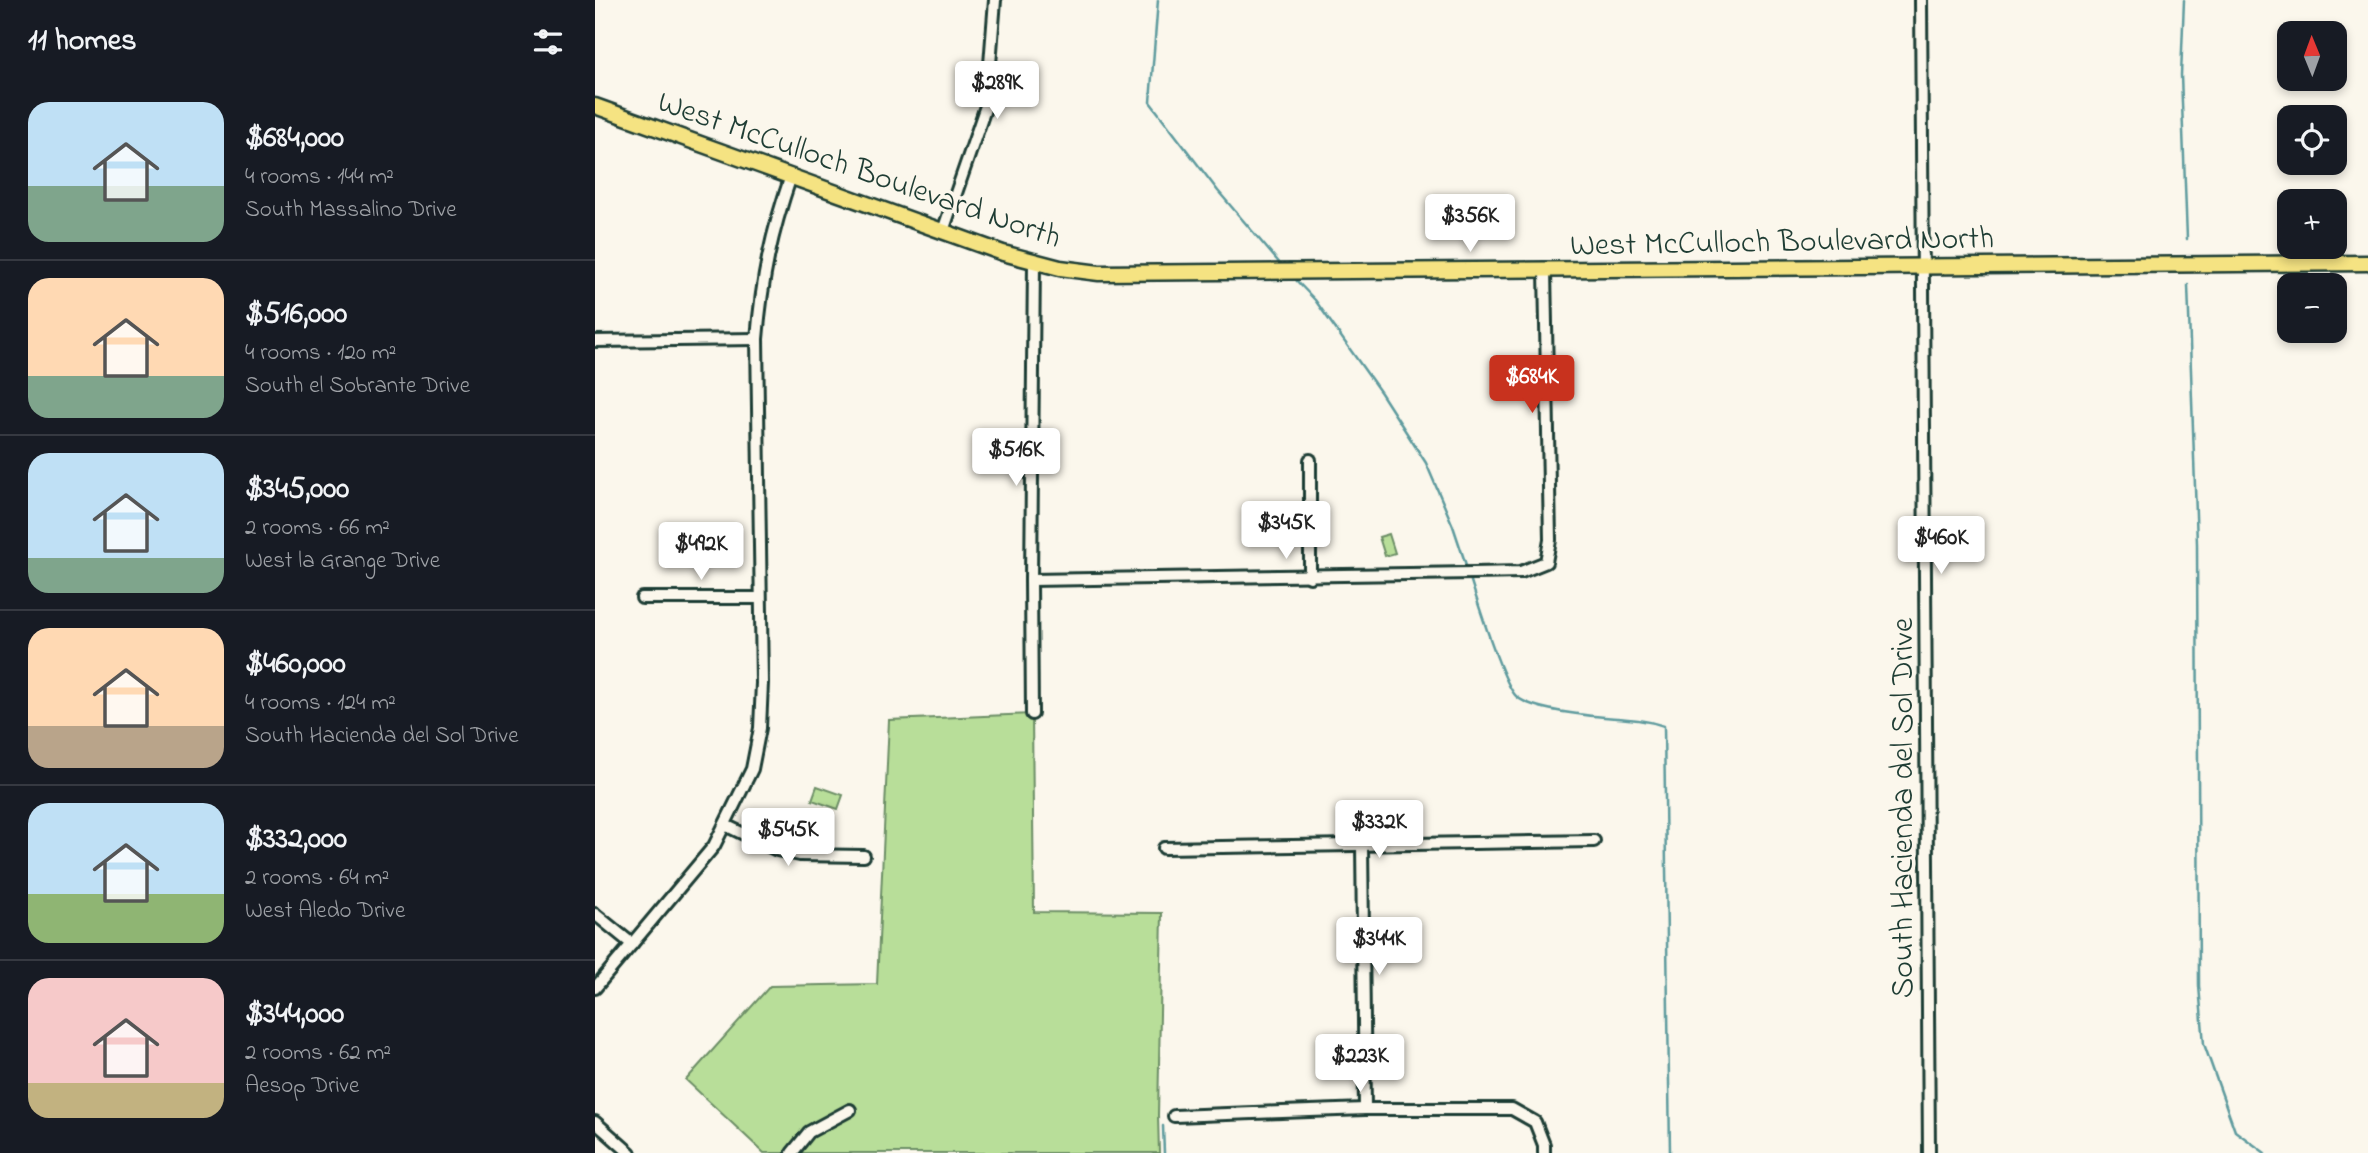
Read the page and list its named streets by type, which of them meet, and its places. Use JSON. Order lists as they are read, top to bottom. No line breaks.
{"streets":{"main road":["West McCulloch Boulevard North"],"street":["South Hacienda del Sol Drive"]},"crossings":[["West McCulloch Boulevard North","South Hacienda del Sol Drive"]],"north":"top","page":{"heading":"11 homes","map_buttons":["+","−"],"price":["$289K","$356K","$684K","$516K","$345K","$460K","$492K","$332K","$545K","$344K","$223K"],"list":[{"name":"$684,000","note":"4 rooms · 144 m² · South Massalino Drive"},{"name":"$516,000","note":"4 rooms · 120 m² · South el Sobrante Drive"},{"name":"$345,000","note":"2 rooms · 66 m² · West la Grange Drive"},{"name":"$460,000","note":"4 rooms · 124 m² · South Hacienda del Sol Drive"},{"name":"$332,000","note":"2 rooms · 64 m² · West Aledo Drive"},{"name":"$344,000","note":"2 rooms · 62 m² · Aesop Drive"}]}}
